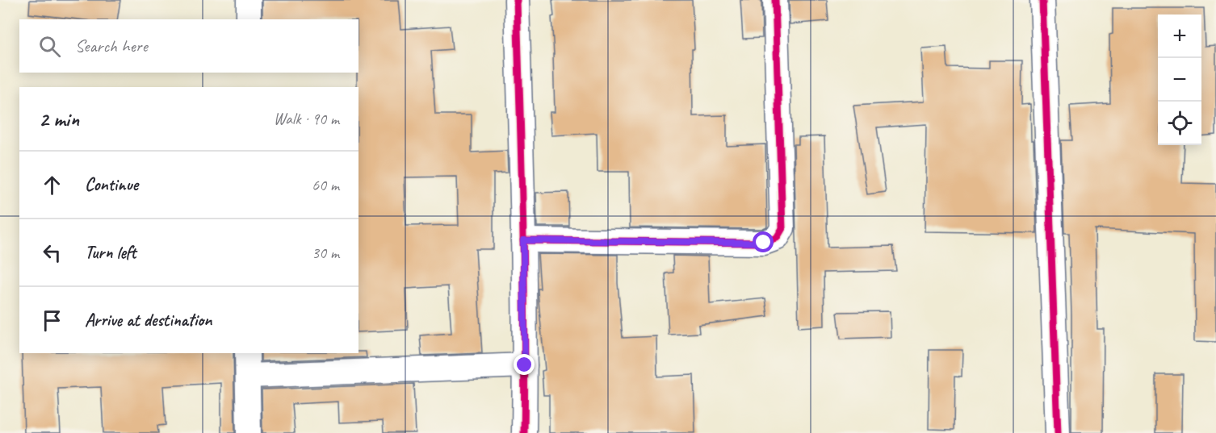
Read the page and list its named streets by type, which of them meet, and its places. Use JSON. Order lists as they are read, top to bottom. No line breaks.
{"page":{"map_buttons":["+","−"],"search":"Search here","heading":["2 min","Walk · 90 m"],"list":[["Continue","60 m"],["Turn left","30 m"],"Arrive at destination"]}}
